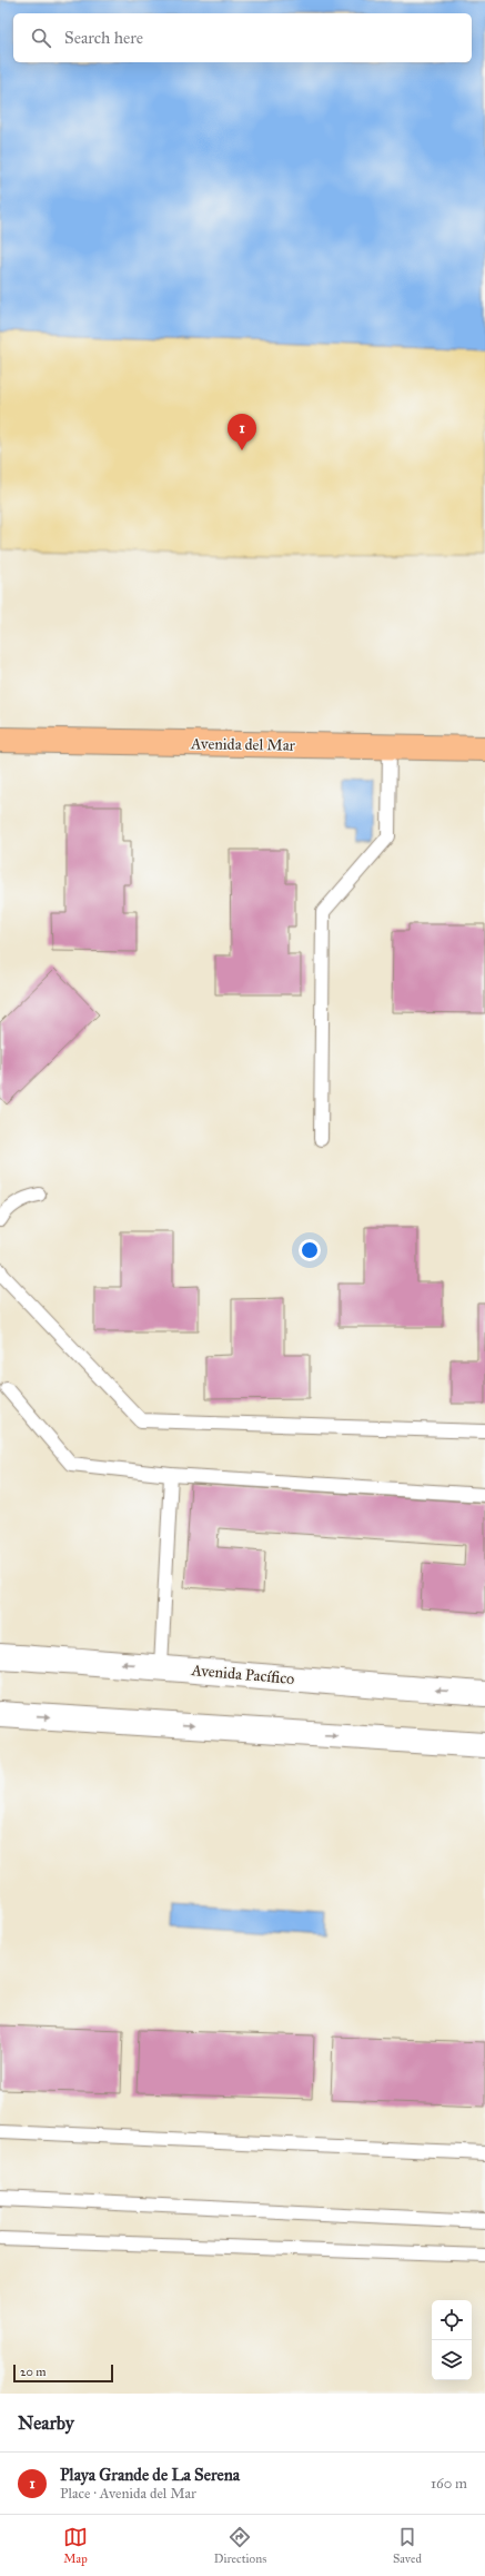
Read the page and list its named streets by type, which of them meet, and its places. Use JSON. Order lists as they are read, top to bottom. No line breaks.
{"streets":{"main road":["Avenida del Mar"],"street":["Avenida Pacífico"]},"scale_bar":"20 m","page":{"search":"Search here","pins":"1","scale":"20 m","heading":"Nearby","list":[{"mark":"1","name":"Playa Grande de La Serena","note":"Place · Avenida del Mar","value":"160 m"}],"nav":["Map","Directions","Saved"]}}
